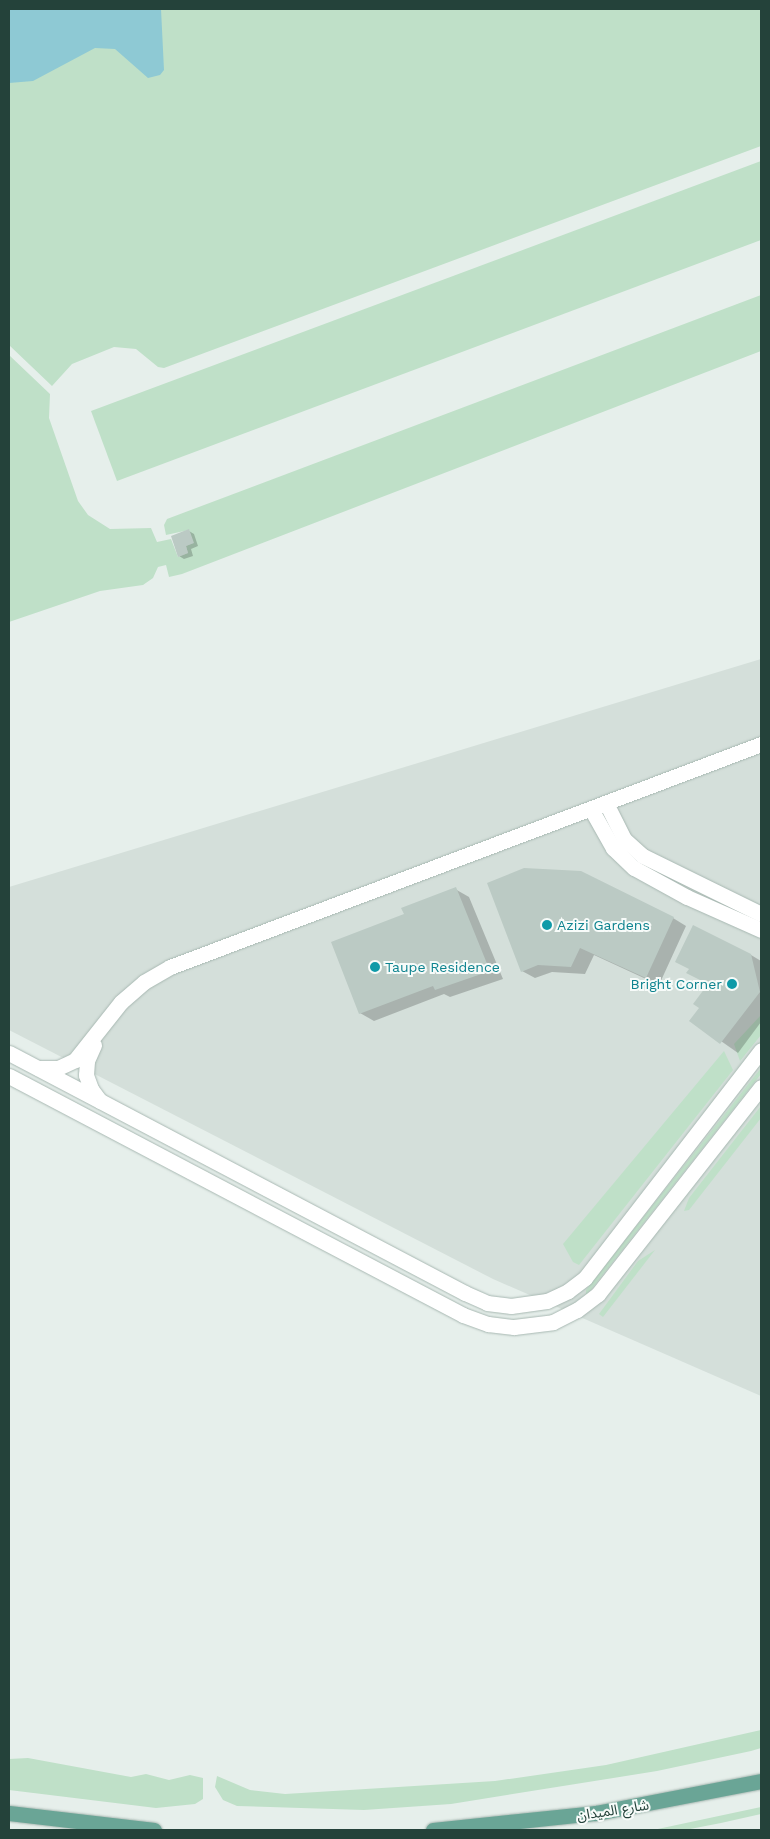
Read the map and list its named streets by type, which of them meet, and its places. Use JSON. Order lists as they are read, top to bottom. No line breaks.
{"streets":{"main road":["شارع الميدان"]},"places":["Azizi Gardens","Taupe Residence","Bright Corner"]}
